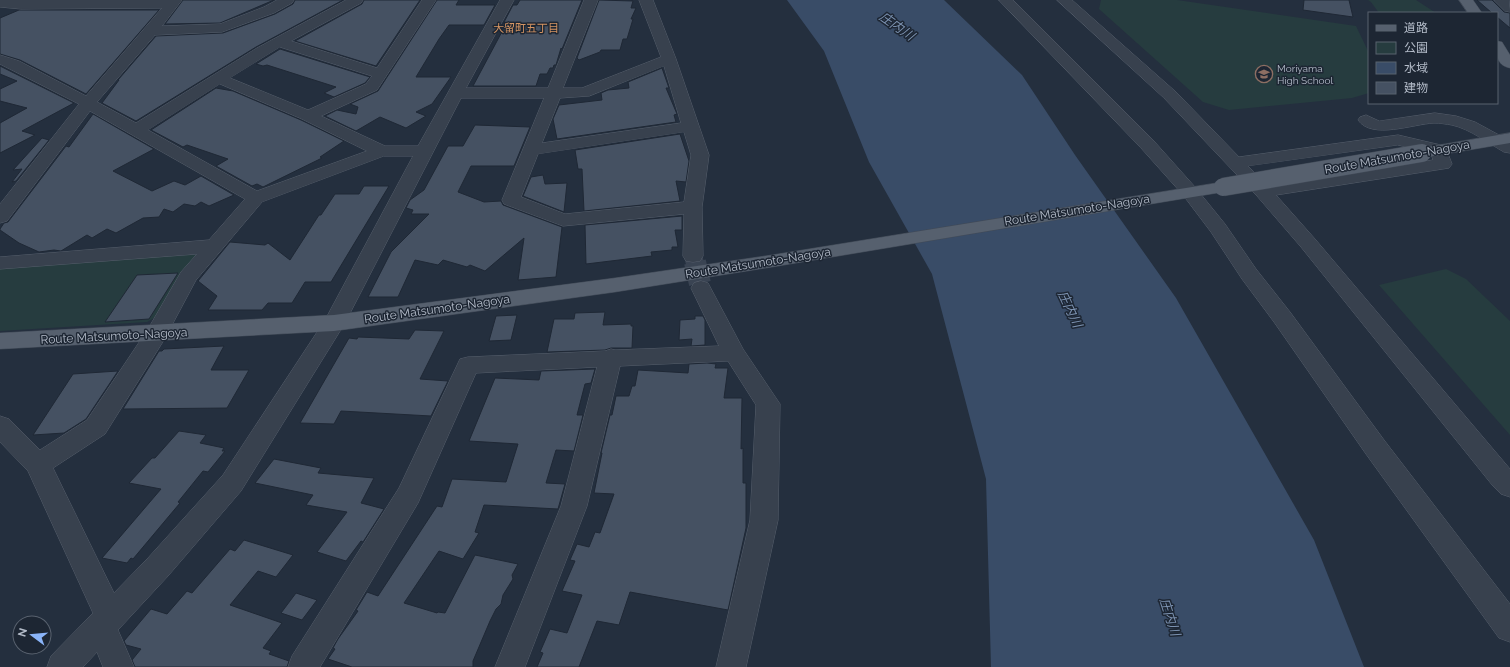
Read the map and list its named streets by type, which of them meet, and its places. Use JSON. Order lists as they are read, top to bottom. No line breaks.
{"streets":{"main road":["Route Matsumoto-Nagoya"]},"districts":["大留町五丁目"],"water":["庄内川"],"places":{"school or university":["Moriyama High School"]},"legend":["道路","公園","水域","建物"],"north":"left"}
